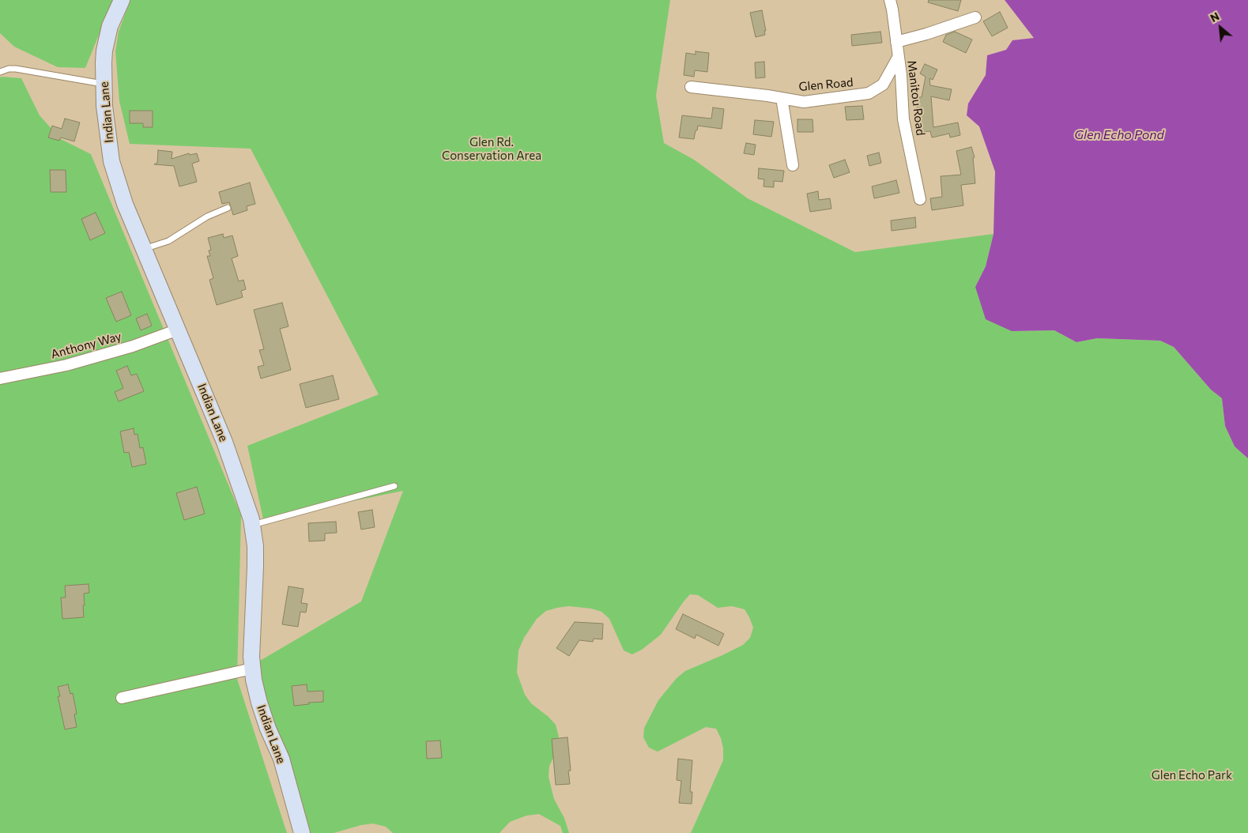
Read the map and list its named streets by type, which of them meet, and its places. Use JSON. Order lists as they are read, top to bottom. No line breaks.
{"streets":{"street":["Glen Road","Manitou Road","Indian Lane","Anthony Way"]},"crossings":[["Glen Road","Manitou Road"],["Indian Lane","Anthony Way"]],"water":["Glen Echo Pond"],"parks":["Glen Rd. Conservation Area","Glen Echo Park"],"north":"top left"}
